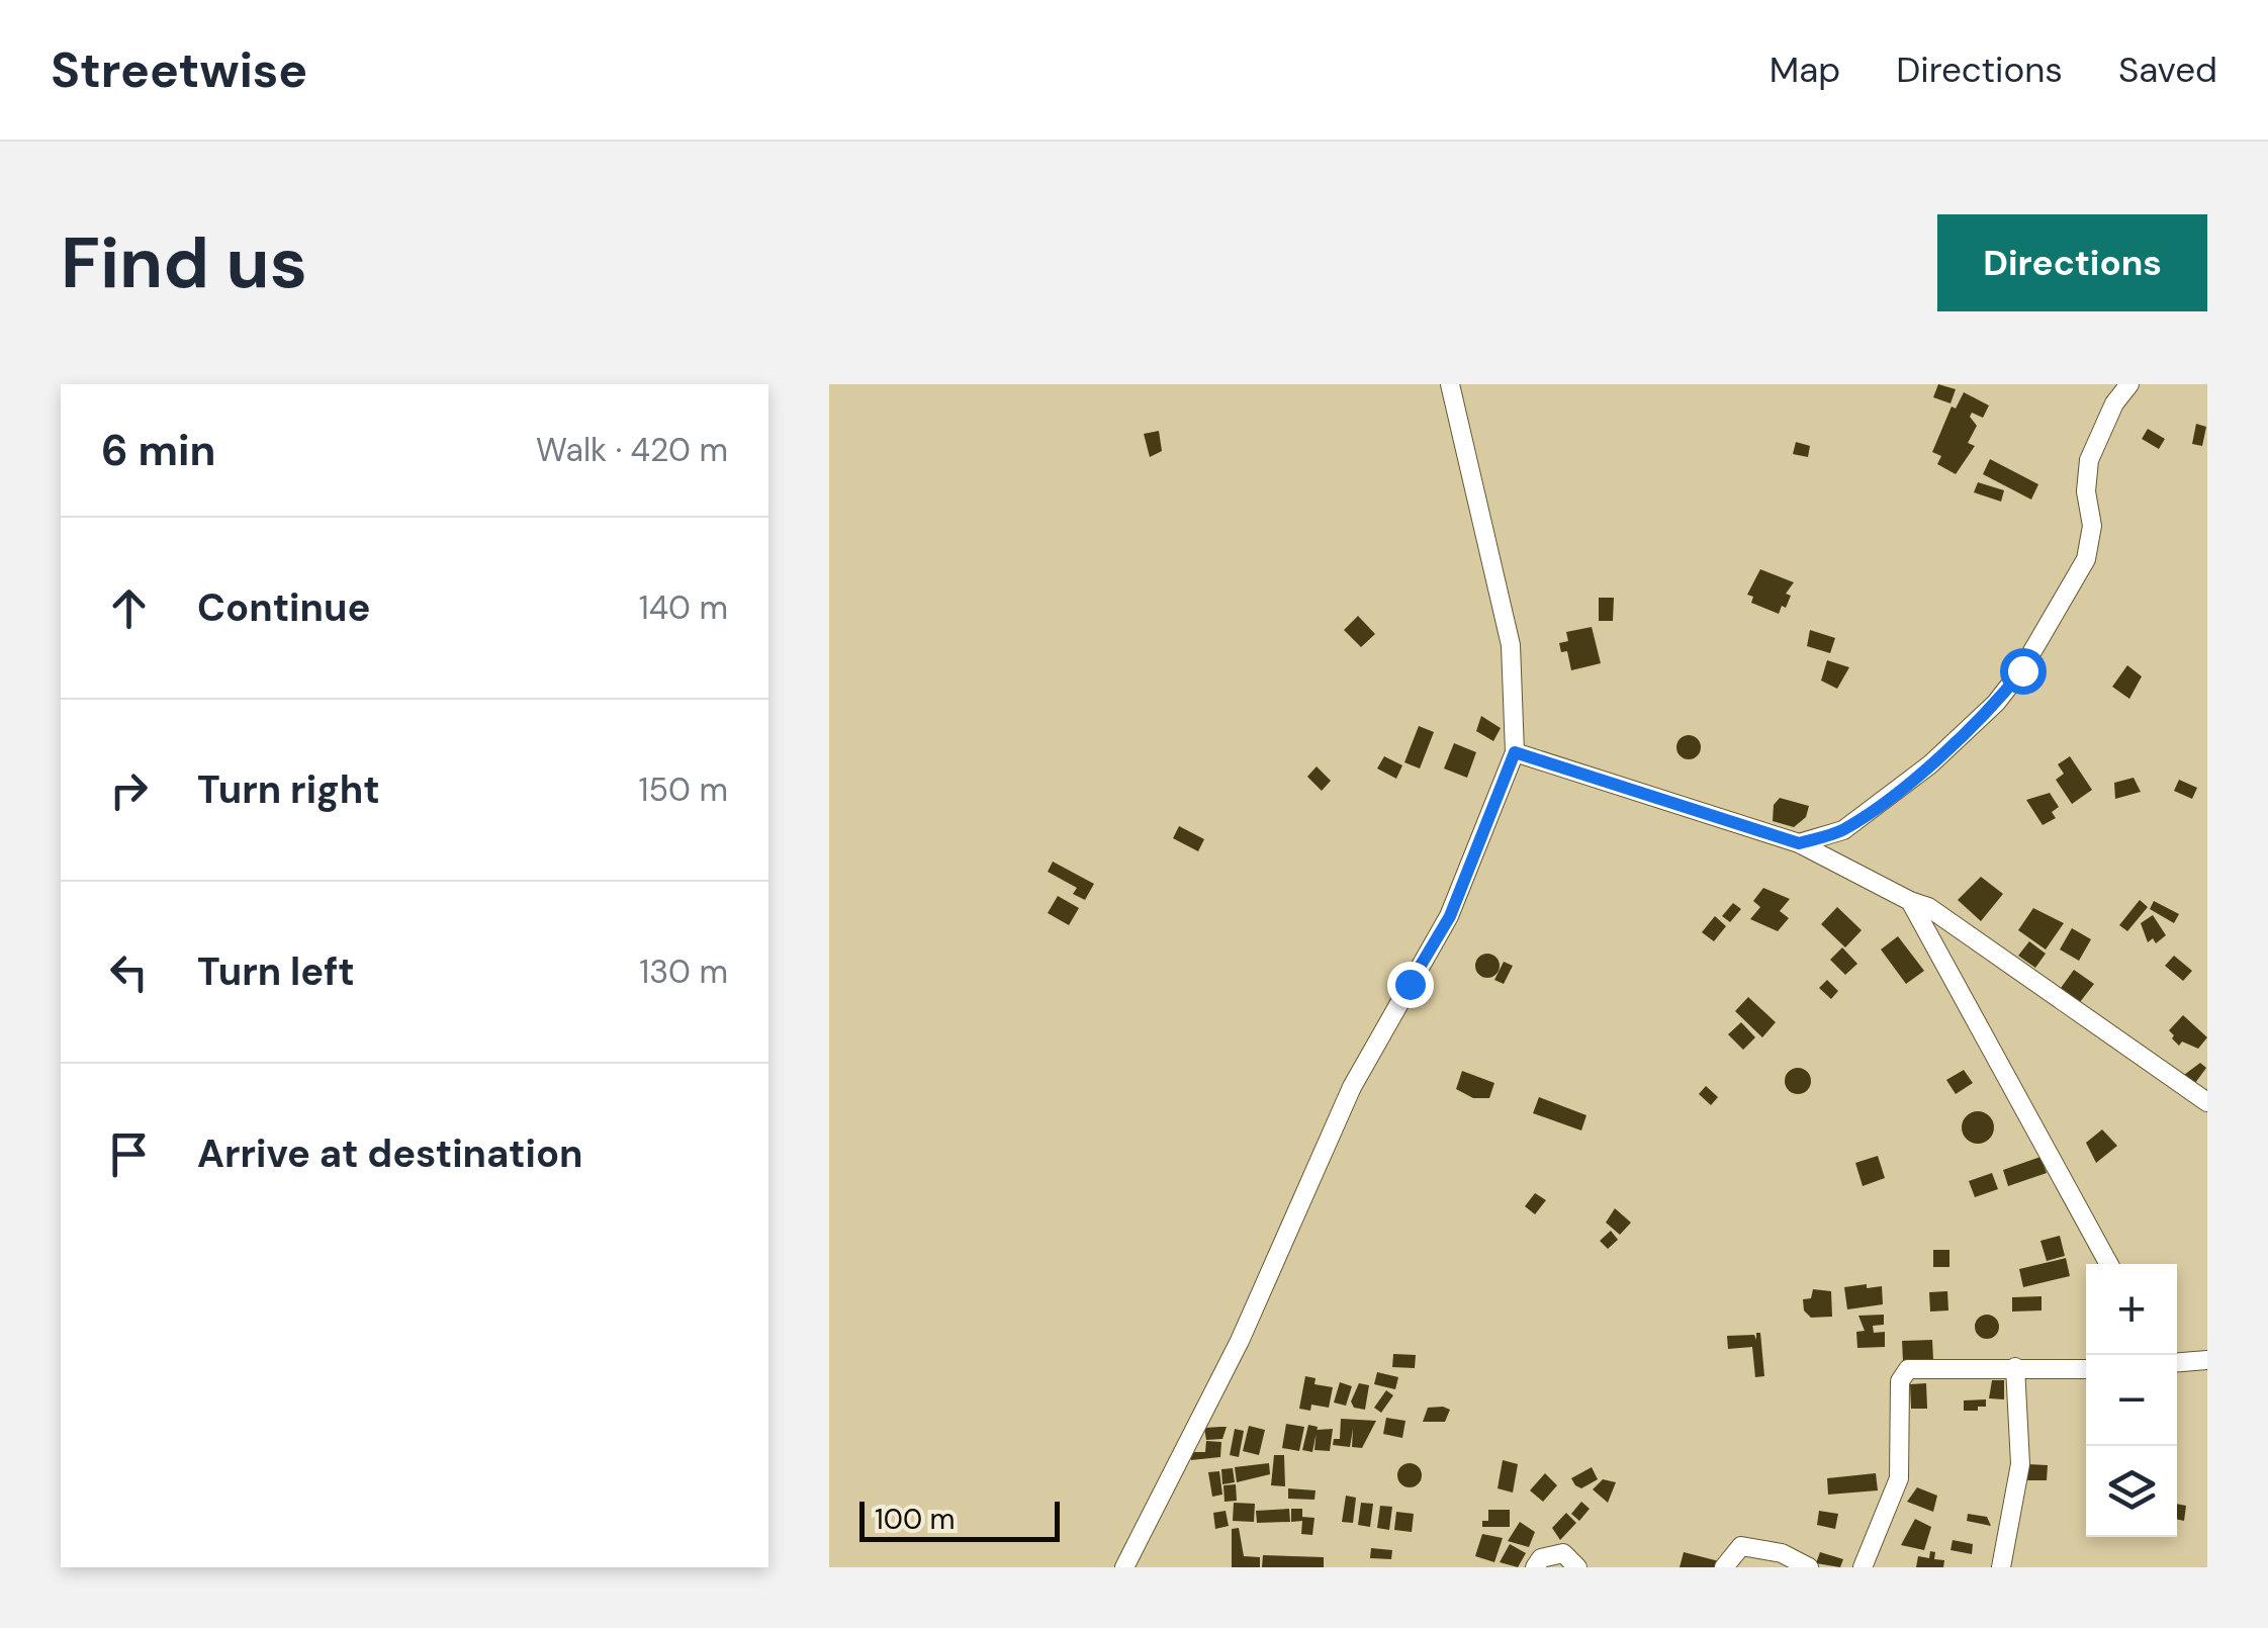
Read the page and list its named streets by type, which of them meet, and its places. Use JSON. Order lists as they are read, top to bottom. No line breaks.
{"scale_bar":"100 m","page":{"header":"Streetwise","nav":["Map","Directions","Saved"],"buttons":"Directions","title":"Find us","heading":["6 min","Walk · 420 m"],"list":[["Continue","140 m"],["Turn right","150 m"],["Turn left","130 m"],"Arrive at destination"],"map_buttons":["+","−"],"scale":"100 m"}}
